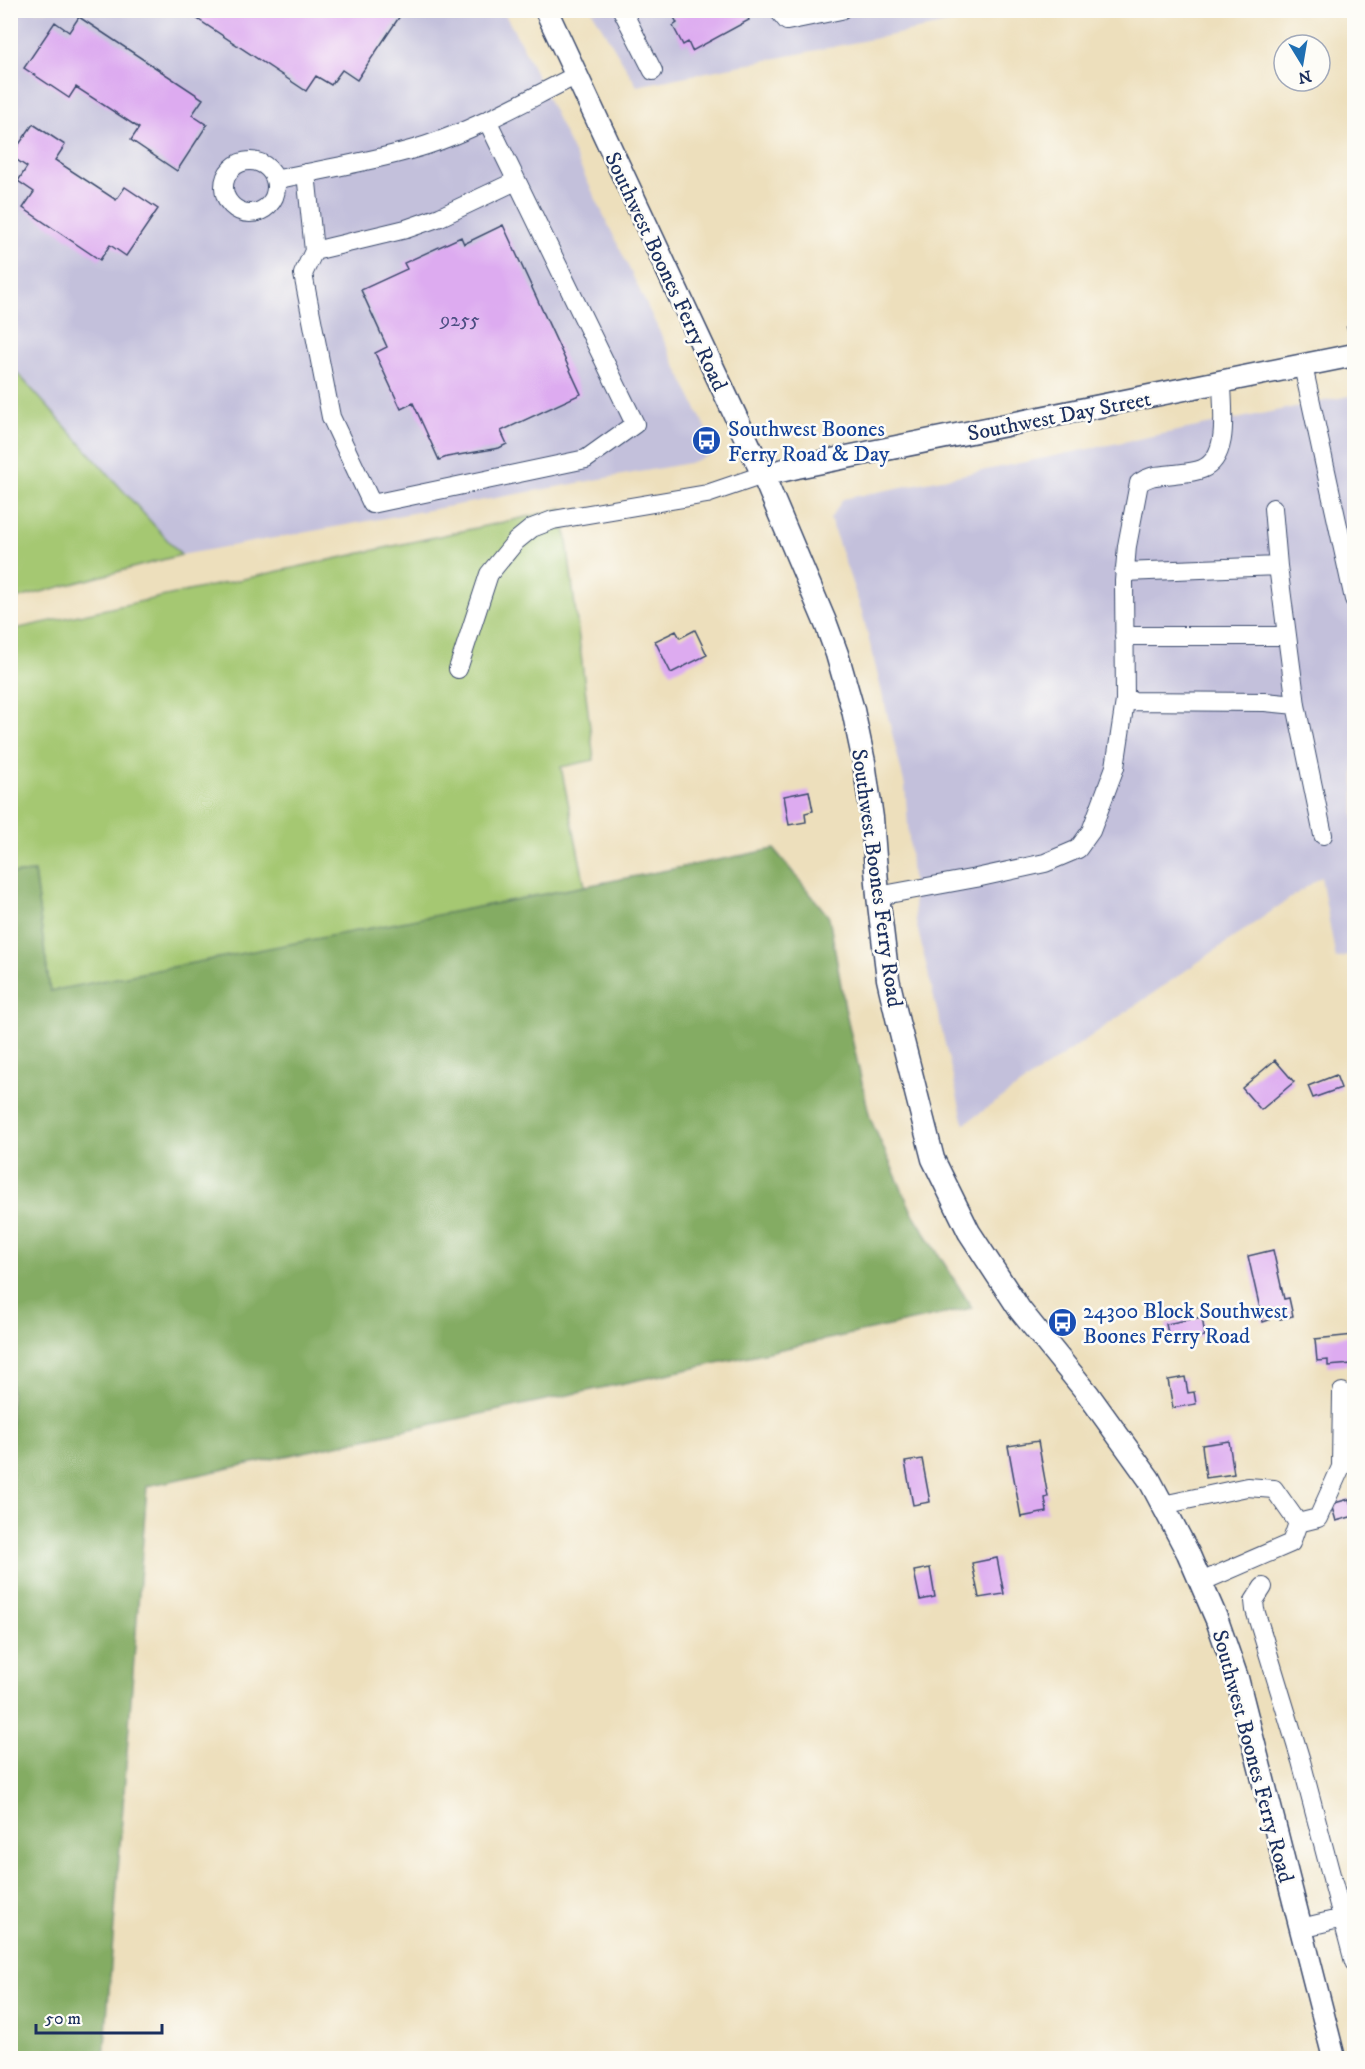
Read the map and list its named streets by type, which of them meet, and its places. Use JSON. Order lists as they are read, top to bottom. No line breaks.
{"streets":{"main road":["Southwest Boones Ferry Road","Southwest Day Street"]},"crossings":[["Southwest Boones Ferry Road","Southwest Day Street"]],"places":{"bus stop":["Southwest Boones Ferry Road & Day","24300 Block Southwest Boones Ferry Road"]},"house_numbers":["9255"],"scale_bar":"50 m","north":"bottom"}
